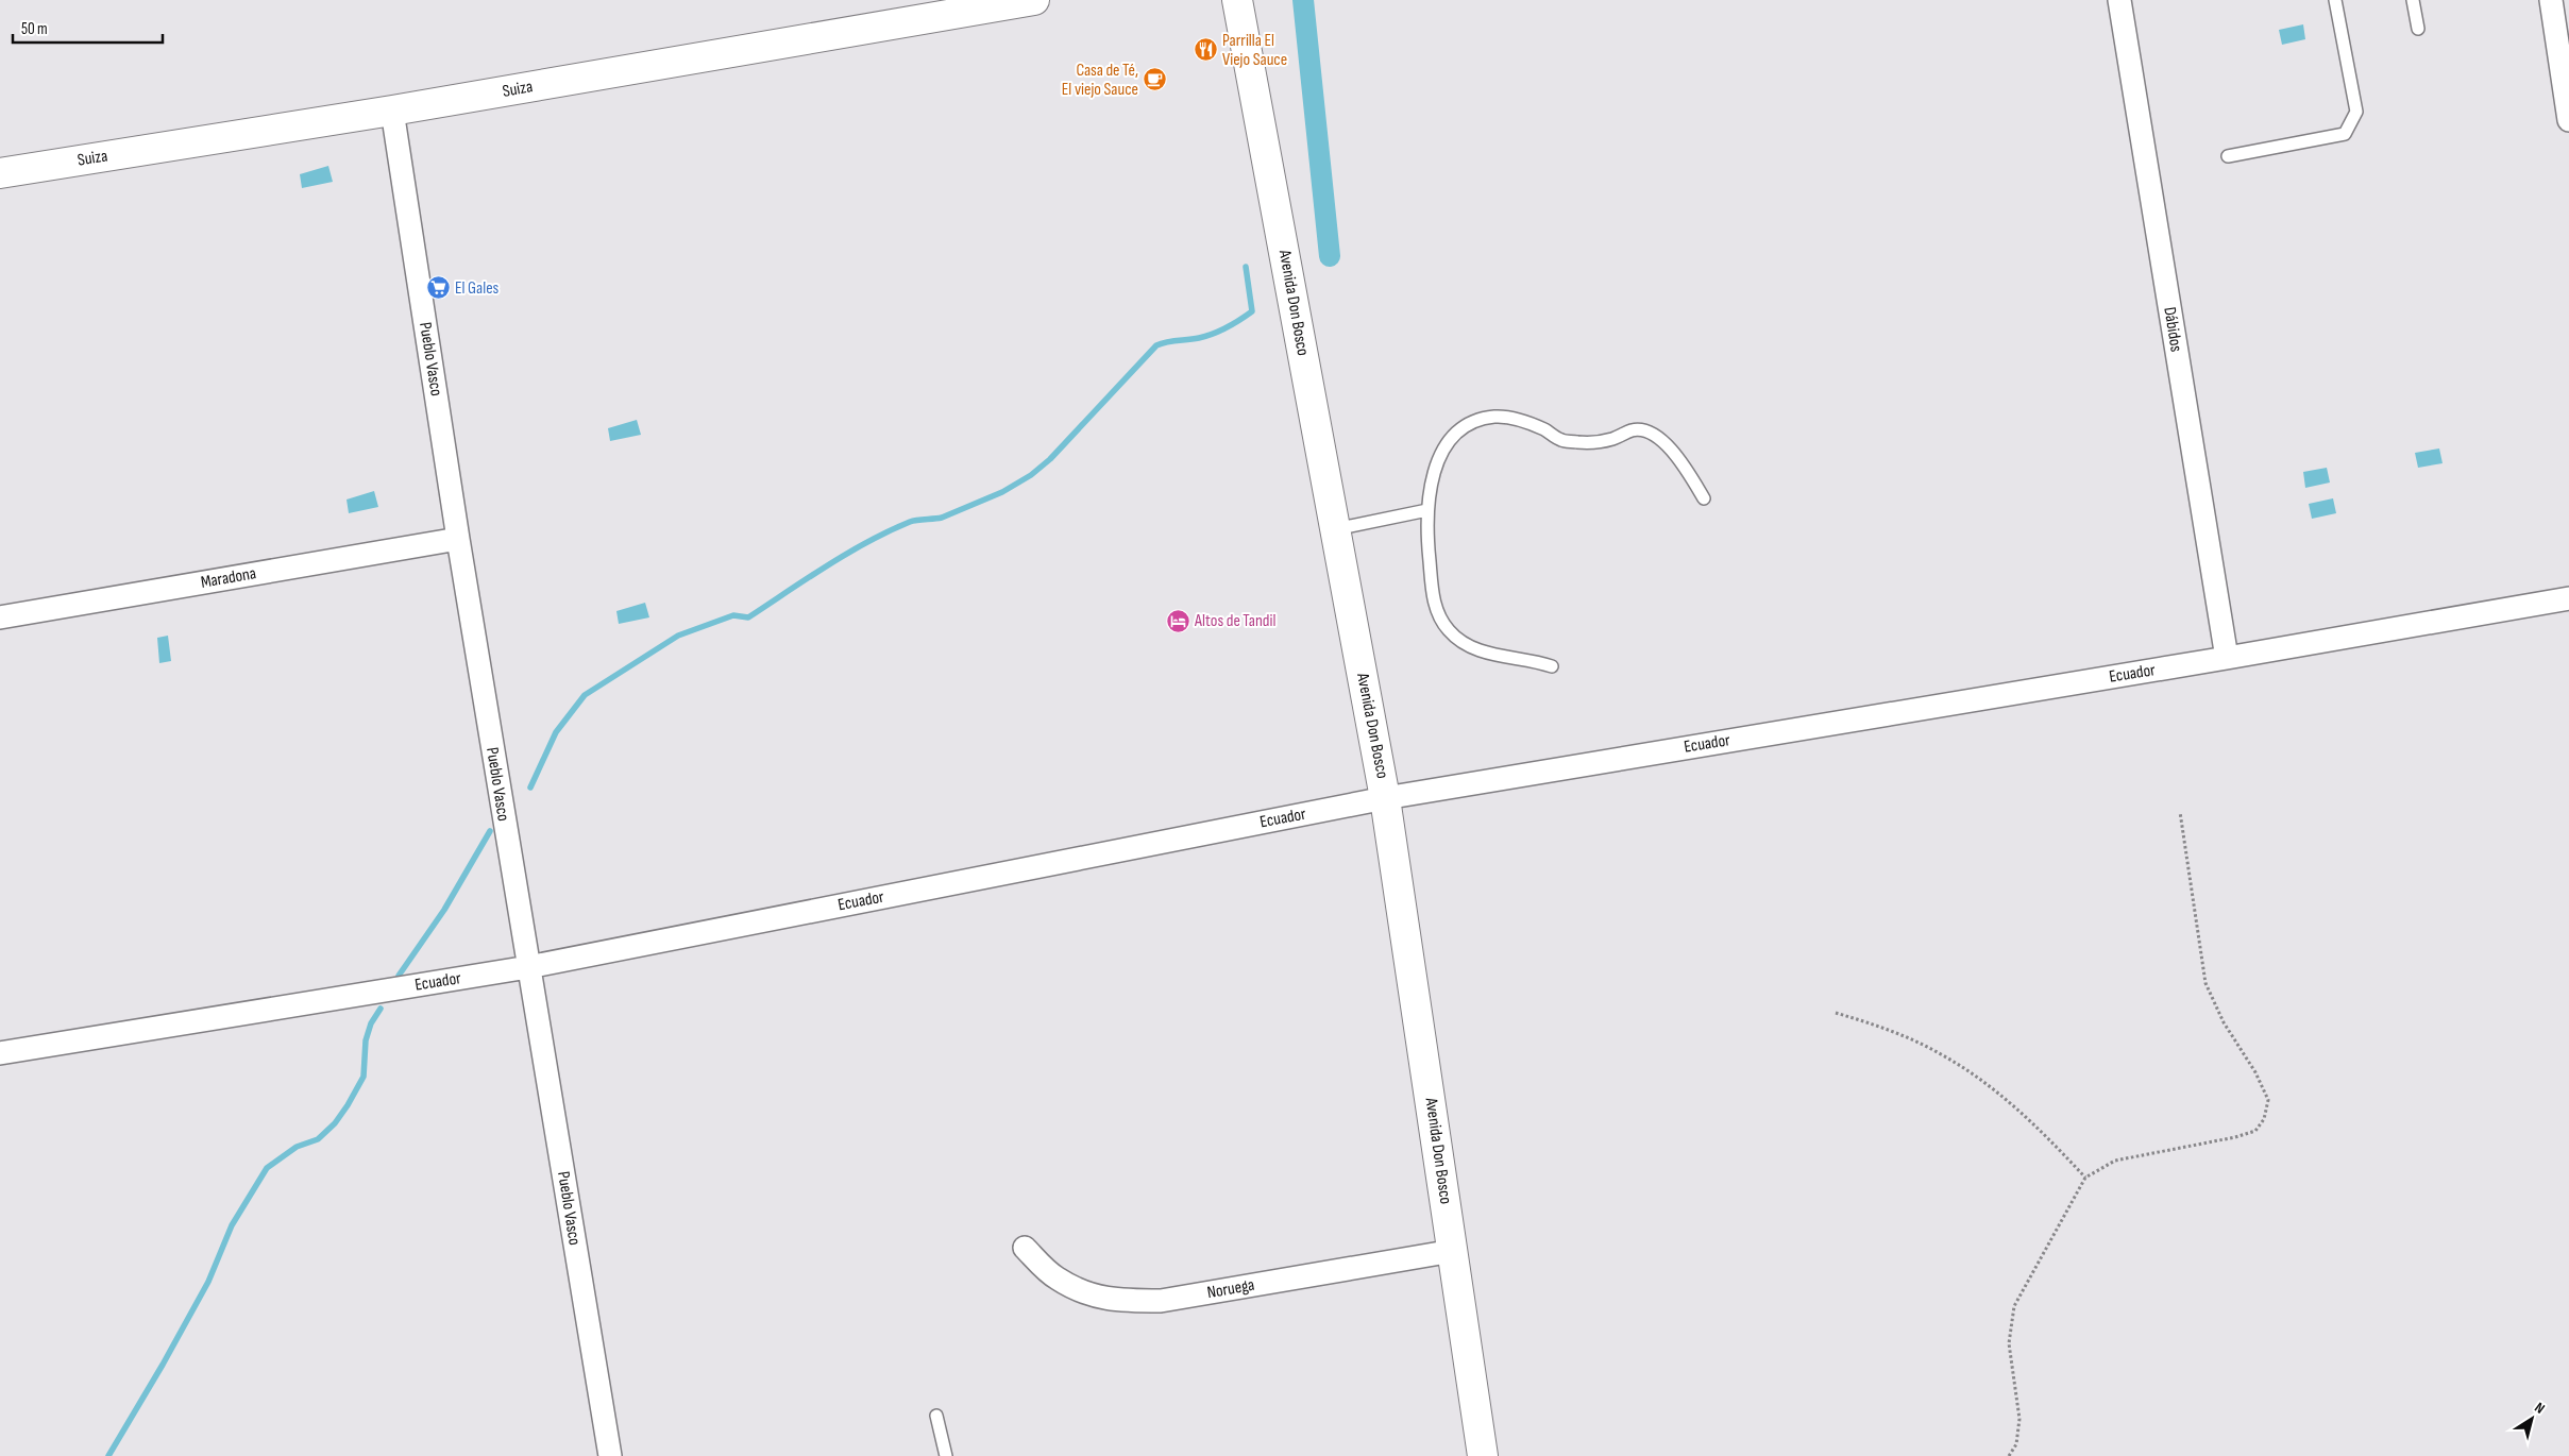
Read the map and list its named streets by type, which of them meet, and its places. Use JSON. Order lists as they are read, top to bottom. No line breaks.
{"streets":{"main road":["Suiza","Avenida Don Bosco"],"street":["Dábidos","Pueblo Vasco","Maradona","Ecuador","Noruega"]},"crossings":[["Suiza","Pueblo Vasco"],["Avenida Don Bosco","Ecuador"],["Avenida Don Bosco","Noruega"],["Dábidos","Ecuador"],["Pueblo Vasco","Maradona"],["Pueblo Vasco","Ecuador"]],"places":{"restaurant":["Parrilla El Viejo Sauce"],"cafe":["Casa de Té, El viejo Sauce"],"supermarket":["El Gales"],"hotel":["Altos de Tandil"]},"scale_bar":"50 m","north":"top right"}
